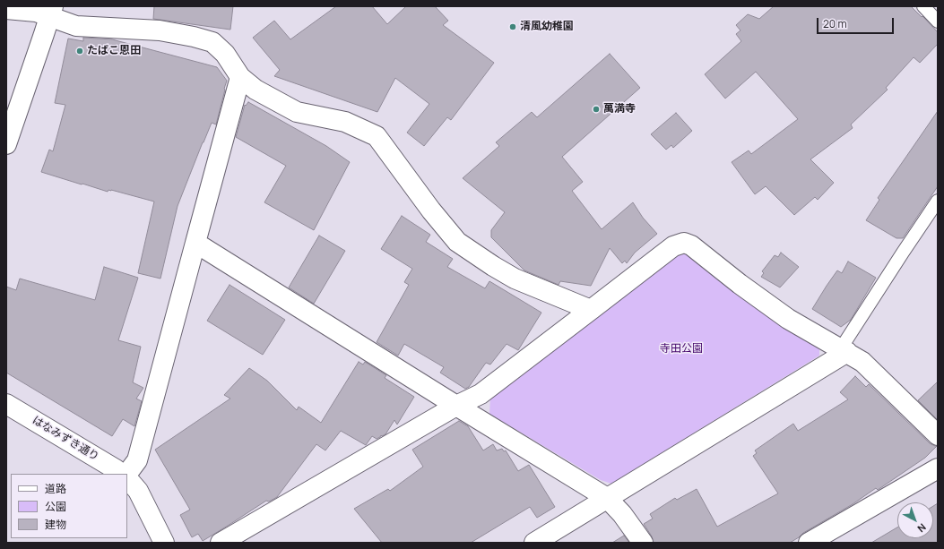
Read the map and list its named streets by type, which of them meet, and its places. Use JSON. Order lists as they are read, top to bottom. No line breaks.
{"streets":{"street":["はなみずき通り"]},"parks":["寺田公園"],"places":["清風幼稚園","たばこ恩田","萬満寺"],"legend":["道路","公園","建物"],"scale_bar":"20 m","north":"bottom right"}
